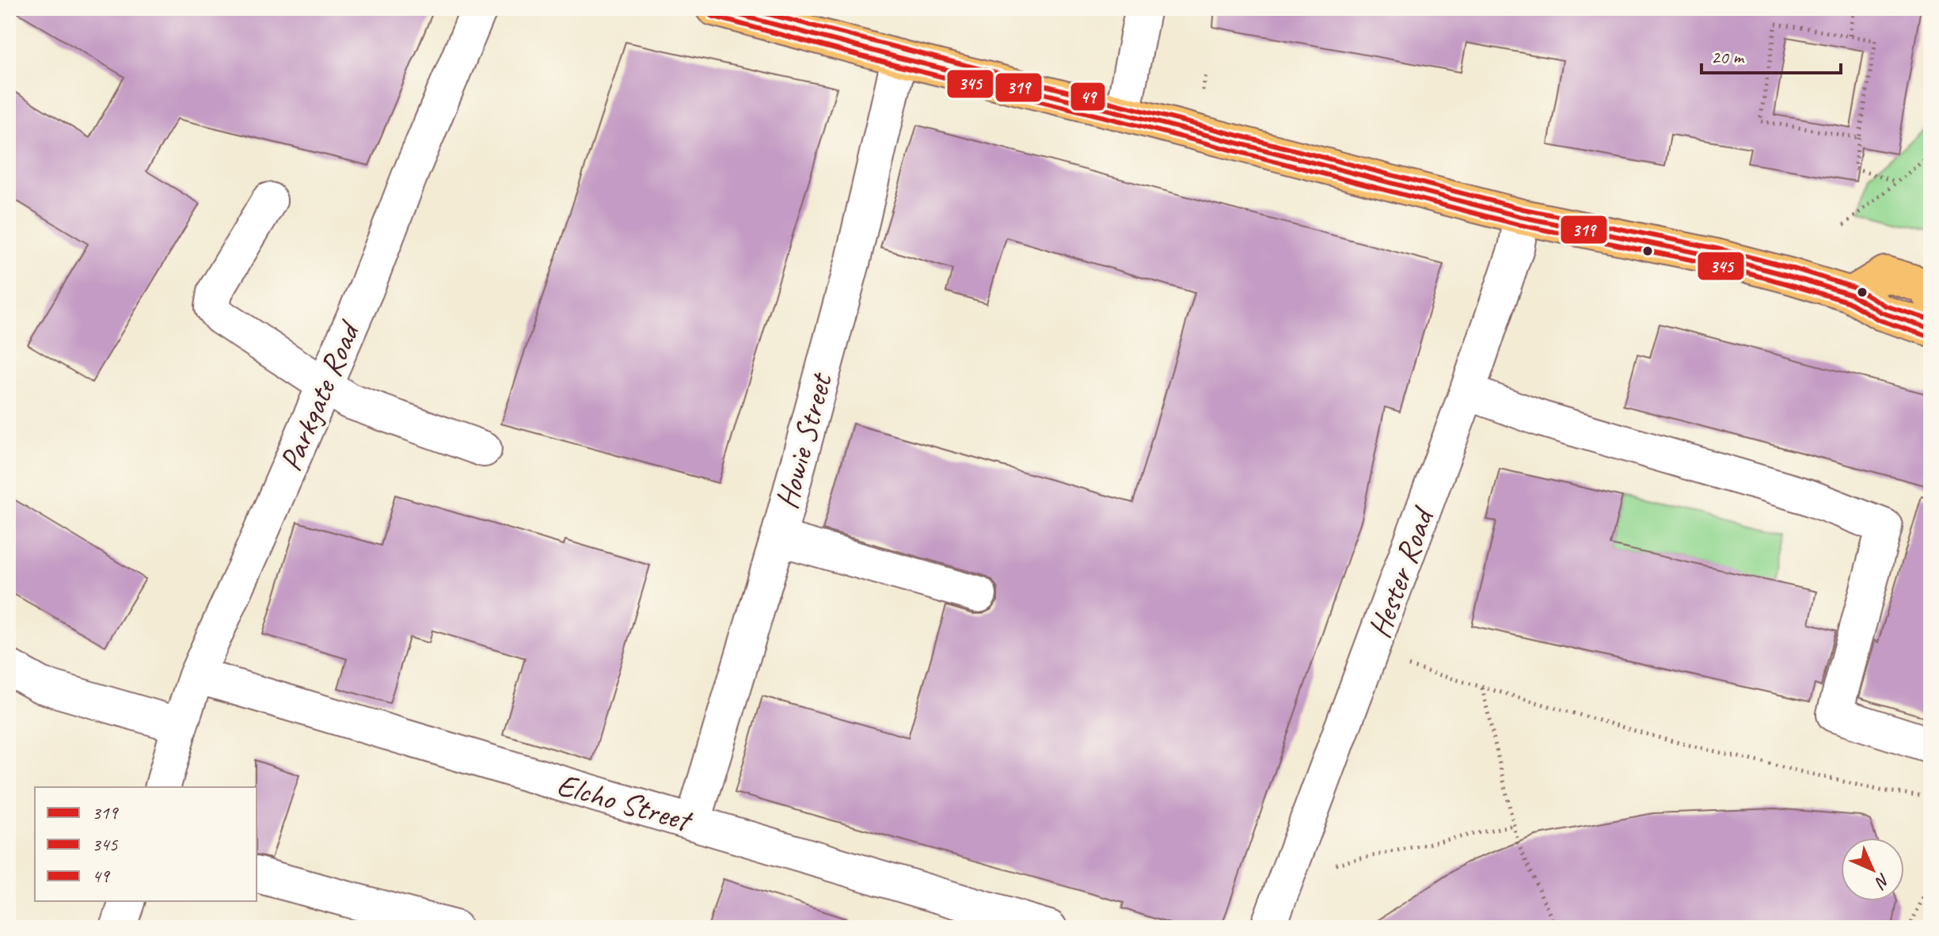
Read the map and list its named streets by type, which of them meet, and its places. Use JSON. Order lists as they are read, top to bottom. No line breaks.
{"streets":{"street":["Parkgate Road","Howie Street","Hester Road","Elcho Street"]},"crossings":[["Parkgate Road","Elcho Street"],["Howie Street","Elcho Street"]],"lines":["transit line 319","transit line 49","transit line 345"],"legend":["319","345","49"],"scale_bar":"20 m","north":"bottom right"}
